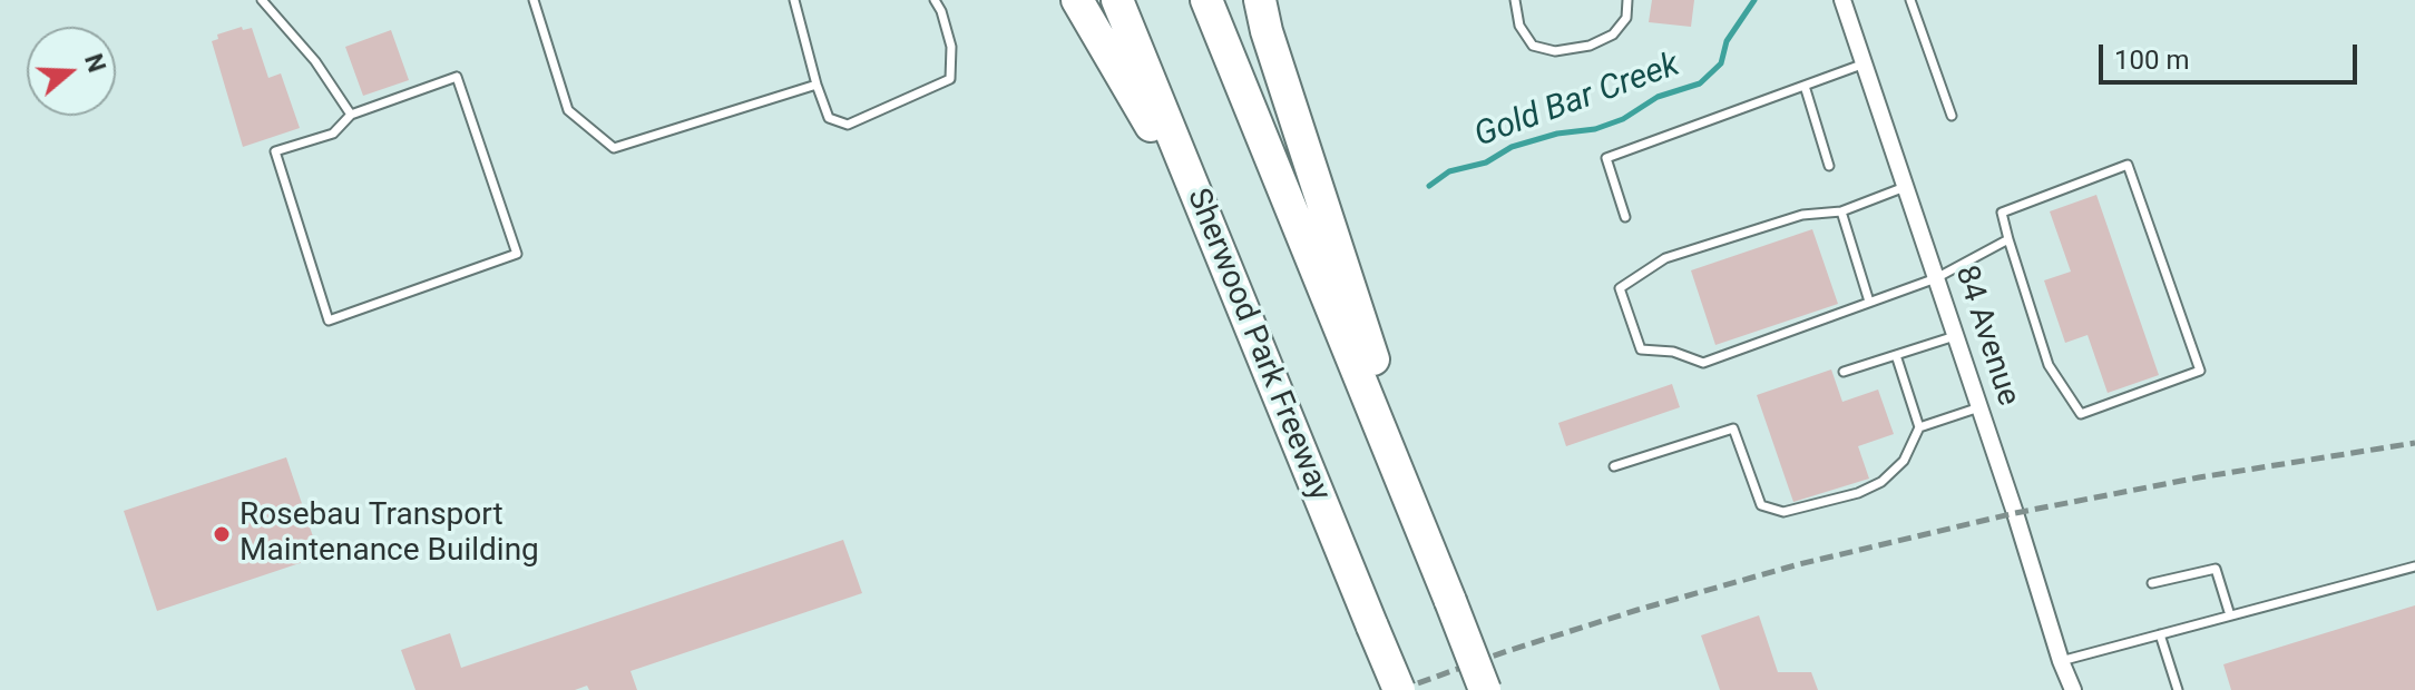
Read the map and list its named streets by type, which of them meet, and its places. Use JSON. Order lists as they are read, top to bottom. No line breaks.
{"streets":{"highway":["Sherwood Park Freeway"],"street":["84 Avenue"]},"water":["Gold Bar Creek"],"places":["Rosebau Transport Maintenance Building"],"scale_bar":"100 m","north":"right"}
